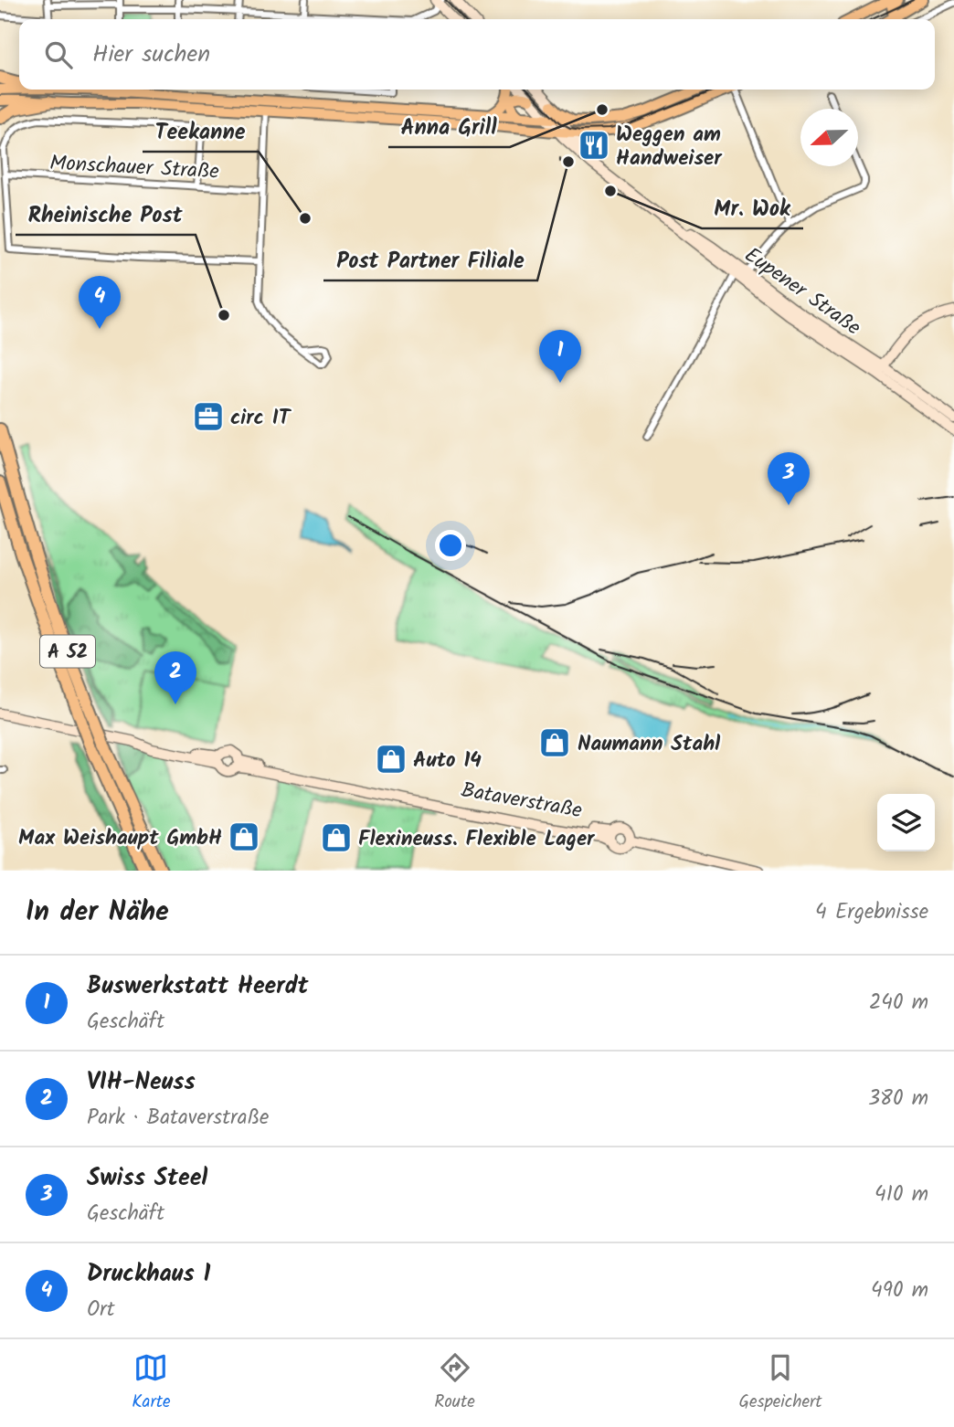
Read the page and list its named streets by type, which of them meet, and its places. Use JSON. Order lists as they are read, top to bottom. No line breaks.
{"streets":{"highway":["A 52"],"main road":["Eupener Straße","Bataverstraße"],"street":["Monschauer Straße"]},"crossings":[["A 52","Bataverstraße"]],"places":{"other":["Anna Grill","Post Partner Filiale","Mr. Wok","Teekanne","Rheinische Post"],"restaurant":["Weggen am Handweiser"],"office":["circ IT"],"shop":["Naumann Stahl","Auto 14","Max Weishaupt GmbH","Flexineuss. Flexible Lager"]},"north":"left","page":{"search":"Hier suchen","pins":["4","1","3","2"],"heading":["In der Nähe","4 Ergebnisse"],"list":[{"mark":"1","name":"Buswerkstatt Heerdt","note":"Geschäft","value":"240 m"},{"mark":"2","name":"VIH-Neuss","note":"Park · Bataverstraße","value":"380 m"},{"mark":"3","name":"Swiss Steel","note":"Geschäft","value":"410 m"},{"mark":"4","name":"Druckhaus 1","note":"Ort","value":"490 m"}],"nav":["Karte","Route","Gespeichert"]}}
